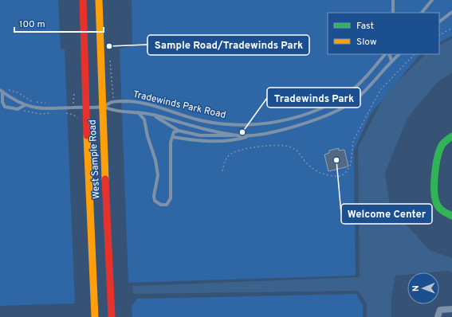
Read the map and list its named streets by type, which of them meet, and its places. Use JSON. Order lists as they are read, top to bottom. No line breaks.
{"streets":{"main road":["West Sample Road"],"lane":["Tradewinds Park Road"]},"crossings":[["Tradewinds Park Road","West Sample Road"]],"places":["Sample Road/Tradewinds Park","Tradewinds Park","Welcome Center"],"legend":["Fast","Slow"],"scale_bar":"100 m","north":"left"}
